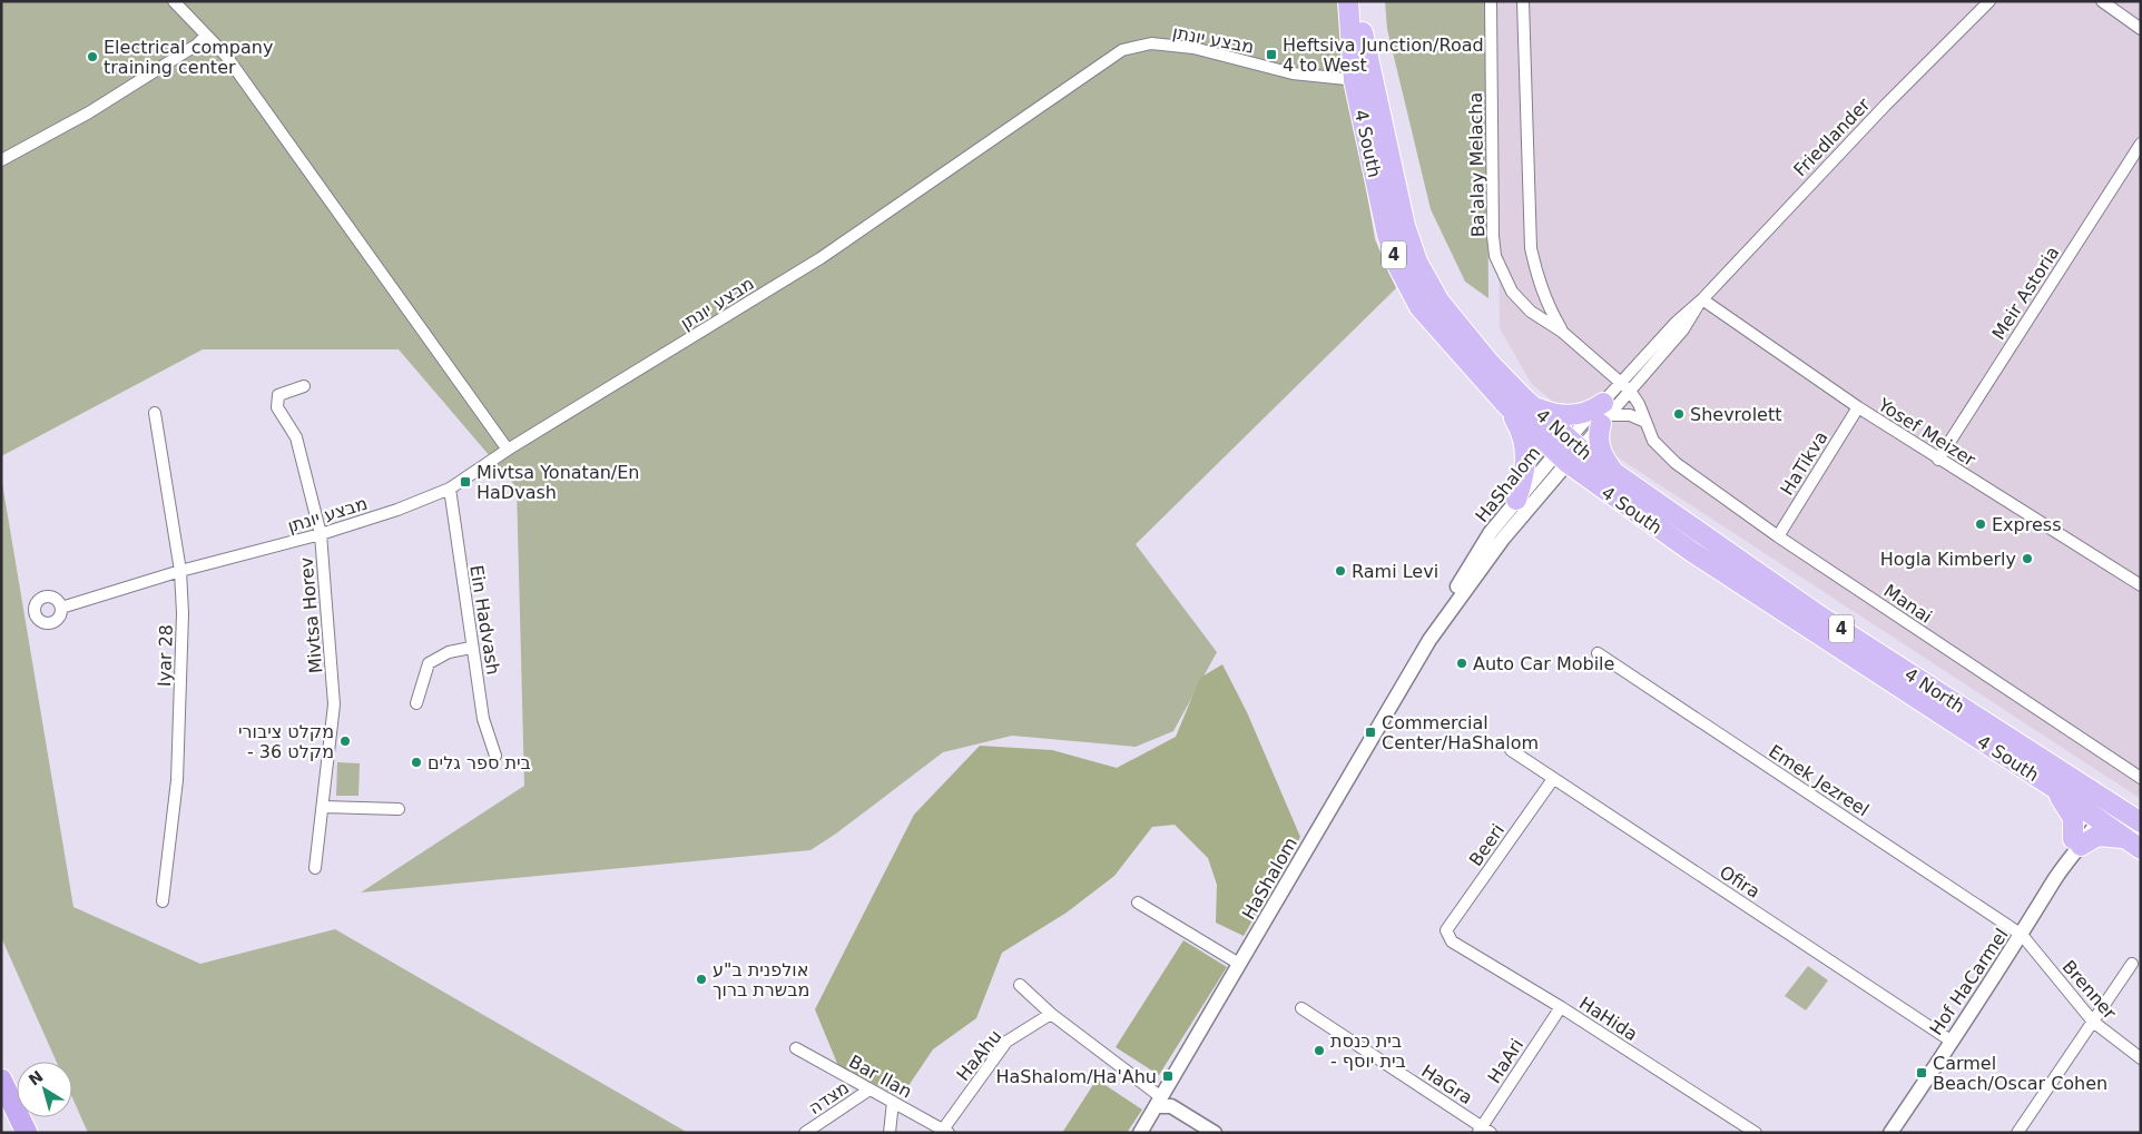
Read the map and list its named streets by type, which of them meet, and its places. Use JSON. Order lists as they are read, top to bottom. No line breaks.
{"streets":{"highway":["4 South","4","4 North"],"street":["מבצע יונתן","Friedlander","Ba'alay Melacha","Meir Astoria","Yosef Meizer","HaTikva","HaShalom","Manai","Mivtsa Horev","Ein Hadvash","Iyar 28","Emek Jezreel","Beeri","Ofira","Hof HaCarmel","Brenner","HaHida","HaAhu","HaAri","Bar Ilan","HaGra","מצדה"]},"crossings":[["מבצע יונתן","4 South"],["מבצע יונתן","4 North"],["מבצע יונתן","Mivtsa Horev"],["מבצע יונתן","Ein Hadvash"],["מבצע יונתן","Iyar 28"],["Friedlander","4 South"],["Friedlander","Ba'alay Melacha"],["Friedlander","Yosef Meizer"],["Friedlander","4 North"],["Friedlander","HaShalom"],["Friedlander","Manai"],["4 South","4 North"],["4 South","HaShalom"],["4 South","Hof HaCarmel"],["Ba'alay Melacha","Manai"],["Meir Astoria","Yosef Meizer"],["Yosef Meizer","HaTikva"],["4 North","HaShalom"],["4 North","Hof HaCarmel"],["HaTikva","Manai"],["Emek Jezreel","Hof HaCarmel"],["Emek Jezreel","Brenner"],["Beeri","Ofira"],["Beeri","HaHida"],["Ofira","Hof HaCarmel"],["Hof HaCarmel","Brenner"],["HaHida","HaAri"],["HaAhu","Bar Ilan"],["HaAri","HaGra"],["Bar Ilan","מצדה"]],"places":{"transit":["Heftsiva Junction/Road 4 to West","Mivtsa Yonatan/En HaDvash","Commercial Center/HaShalom","Carmel Beach/Oscar Cohen","HaShalom/Ha'Ahu"],"other":["Electrical company training center","Shevrolett","Express","Hogla Kimberly","Rami Levi","Auto Car Mobile","מקלט ציבורי - מקלט 36","בית ספר גלים","אולפנית ב\"ע מבשרת ברוך","בית כנסת - בית יוסף"]},"north":"top left"}
